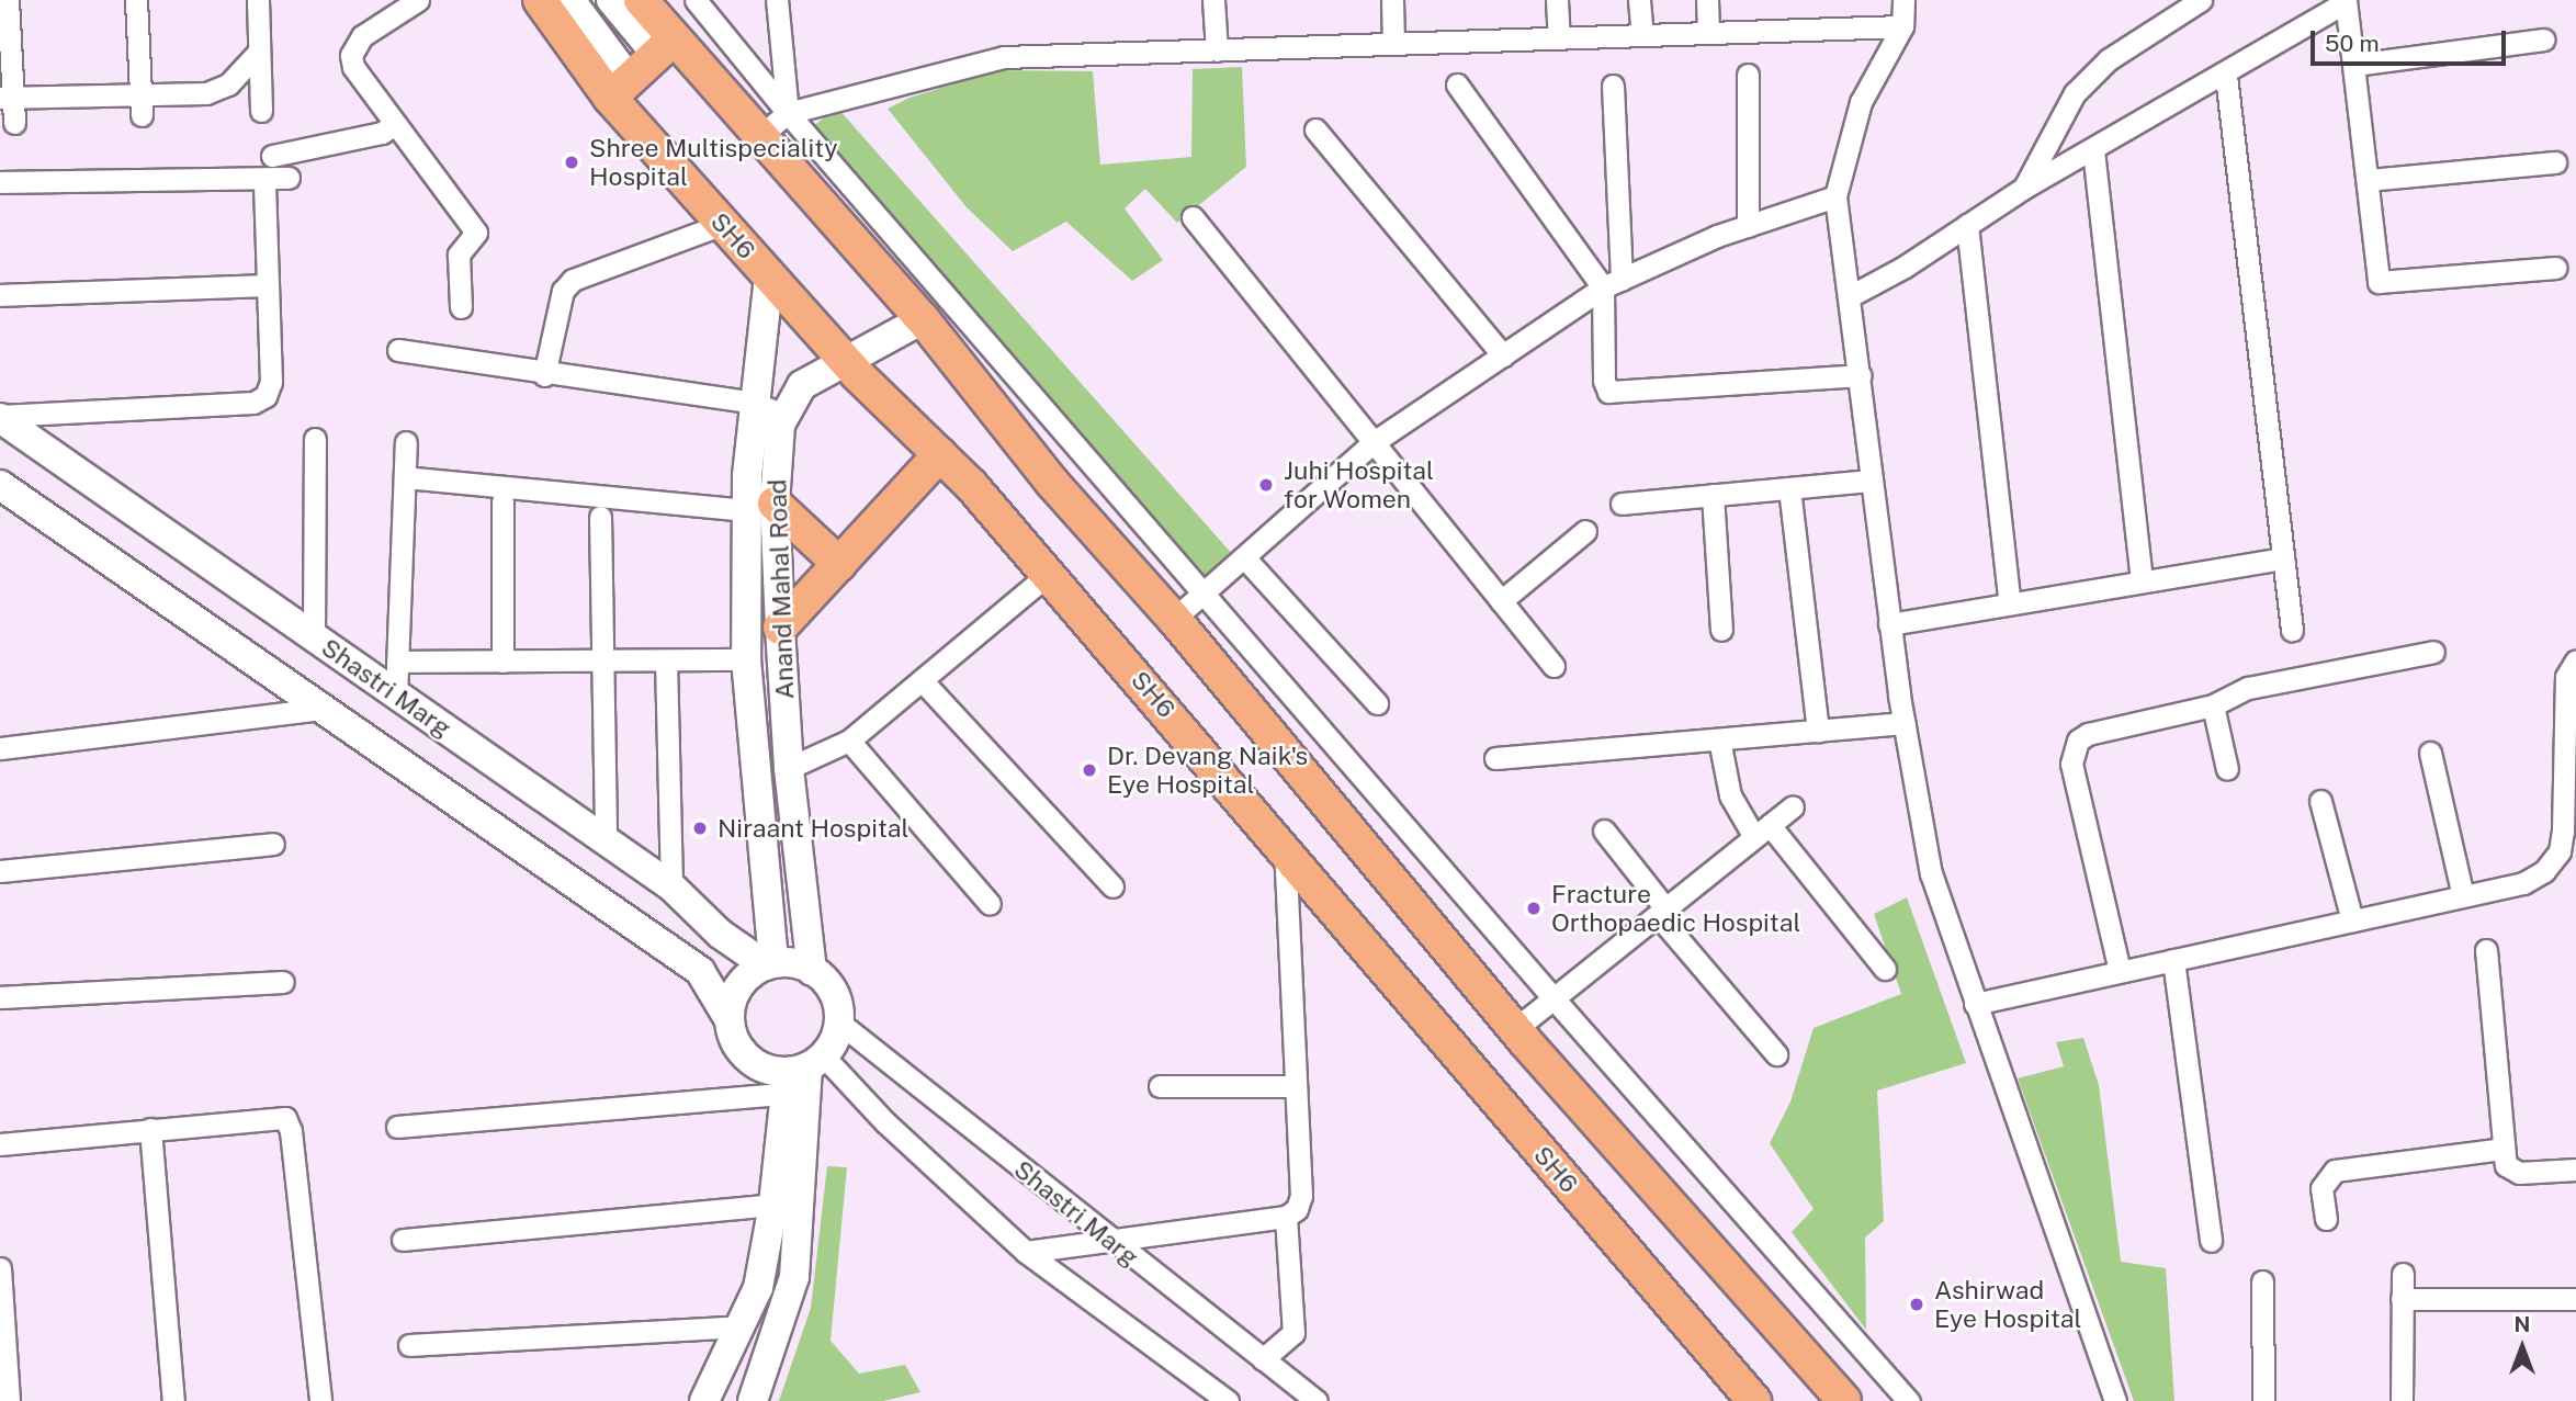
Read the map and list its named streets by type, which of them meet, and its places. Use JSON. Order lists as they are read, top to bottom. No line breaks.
{"streets":{"main road":["SH6","Anand Mahal Road","Shastri Marg"]},"crossings":[["SH6","Anand Mahal Road"],["Anand Mahal Road","Shastri Marg"]],"places":["Shree Multispeciality Hospital","Juhi Hospital for Women","Dr. Devang Naik's Eye Hospital","Niraant Hospital","Fracture Orthopaedic Hospital","Ashirwad Eye Hospital"],"scale_bar":"50 m","north":"top"}
